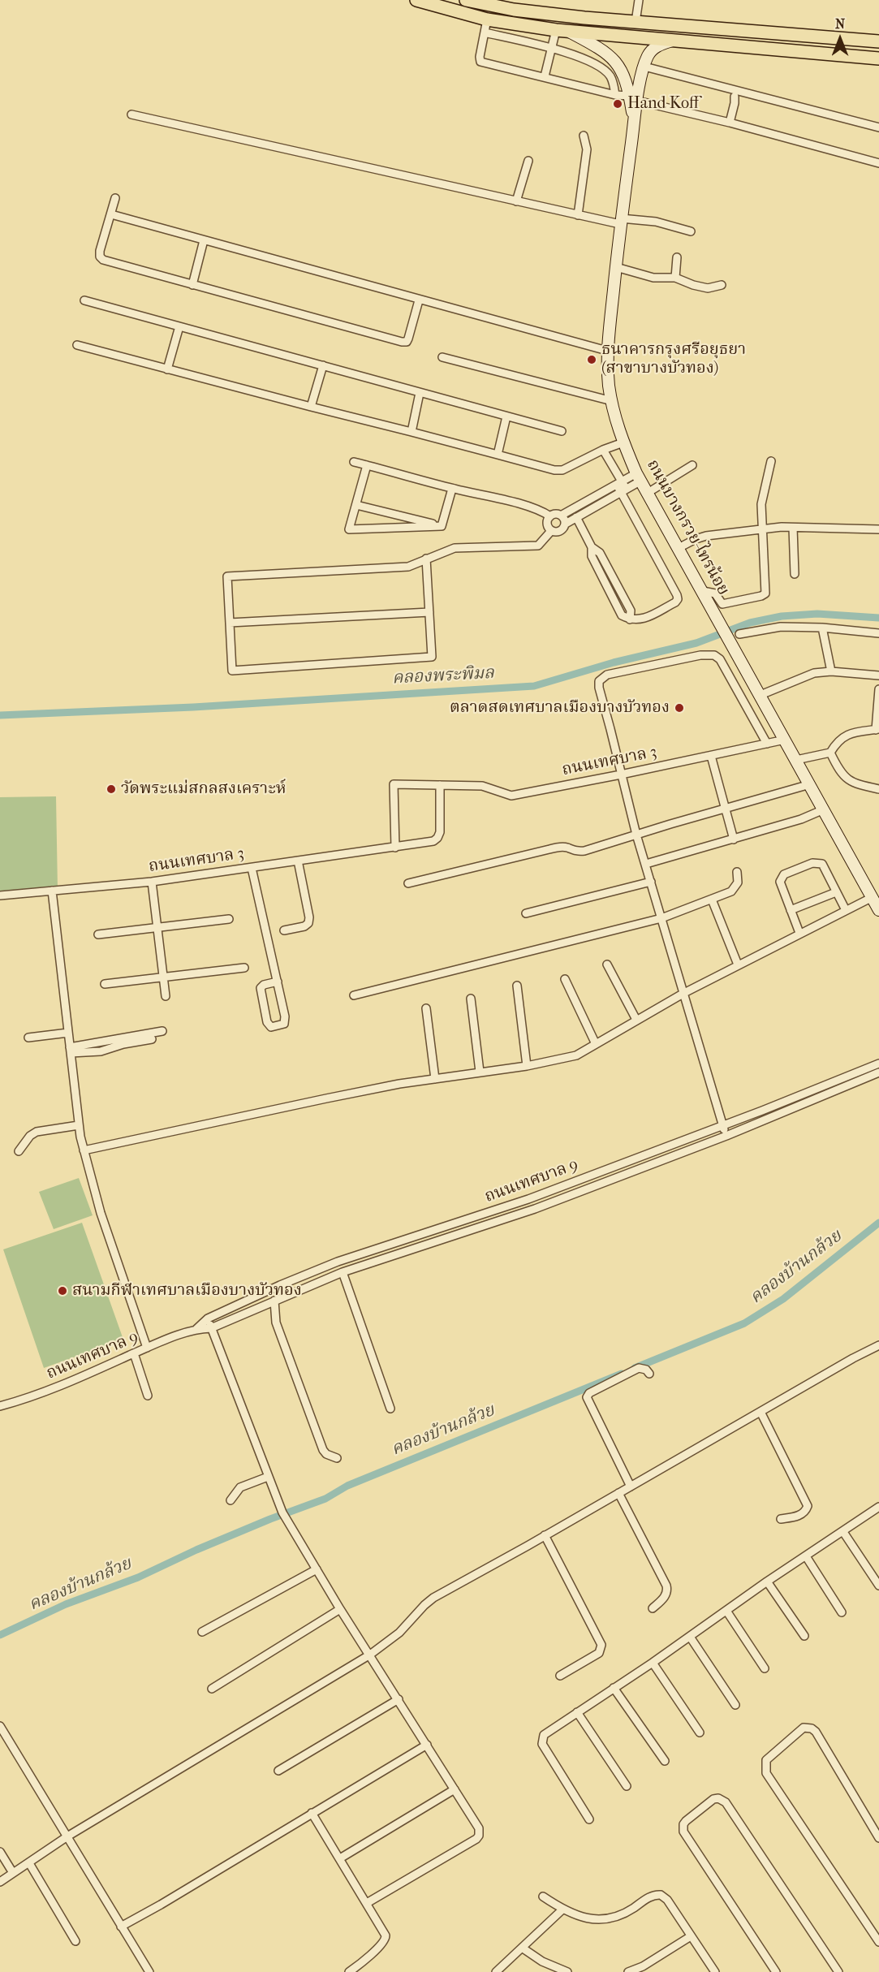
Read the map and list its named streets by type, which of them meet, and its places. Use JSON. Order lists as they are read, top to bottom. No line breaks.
{"streets":{"main road":["ถนนบางกรวย-ไทรน้อย"],"street":["ถนนเทศบาล 3","ถนนเทศบาล 9"]},"crossings":[["ถนนบางกรวย-ไทรน้อย","ถนนเทศบาล 3"]],"water":["คลองพระพิมล","คลองบ้านกล้วย"],"places":["Hand Koff","ธนาคารกรุงศรีอยุธยา (สาขาบางบัวทอง)","ตลาดสดเทศบาลเมืองบางบัวทอง","วัดพระแม่สกลสงเคราะห์","สนามกีฬาเทศบาลเมืองบางบัวทอง"],"north":"top"}
